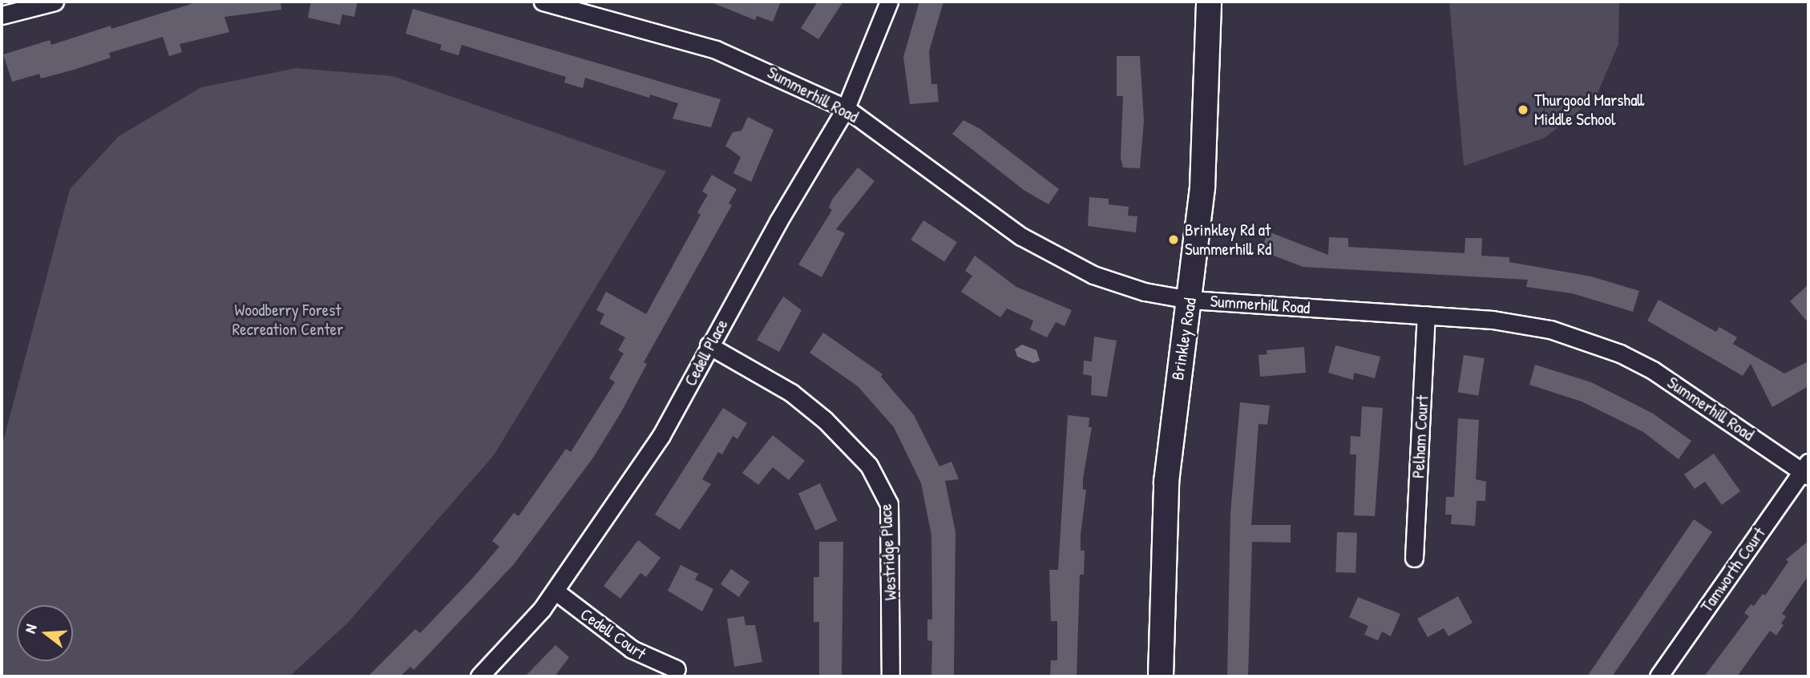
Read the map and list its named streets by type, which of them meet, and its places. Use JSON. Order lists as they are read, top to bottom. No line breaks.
{"streets":{"main road":["Brinkley Road"],"street":["Summerhill Road","Cedell Place","Pelham Court","Westridge Place","Tamworth Court","Cedell Court"]},"crossings":[["Summerhill Road","Brinkley Road"],["Summerhill Road","Cedell Place"],["Summerhill Road","Pelham Court"],["Summerhill Road","Tamworth Court"],["Cedell Place","Westridge Place"],["Cedell Place","Cedell Court"]],"parks":["Woodberry Forest Recreation Center"],"places":["Thurgood Marshall Middle School","Brinkley Rd at Summerhill Rd"],"north":"left"}
